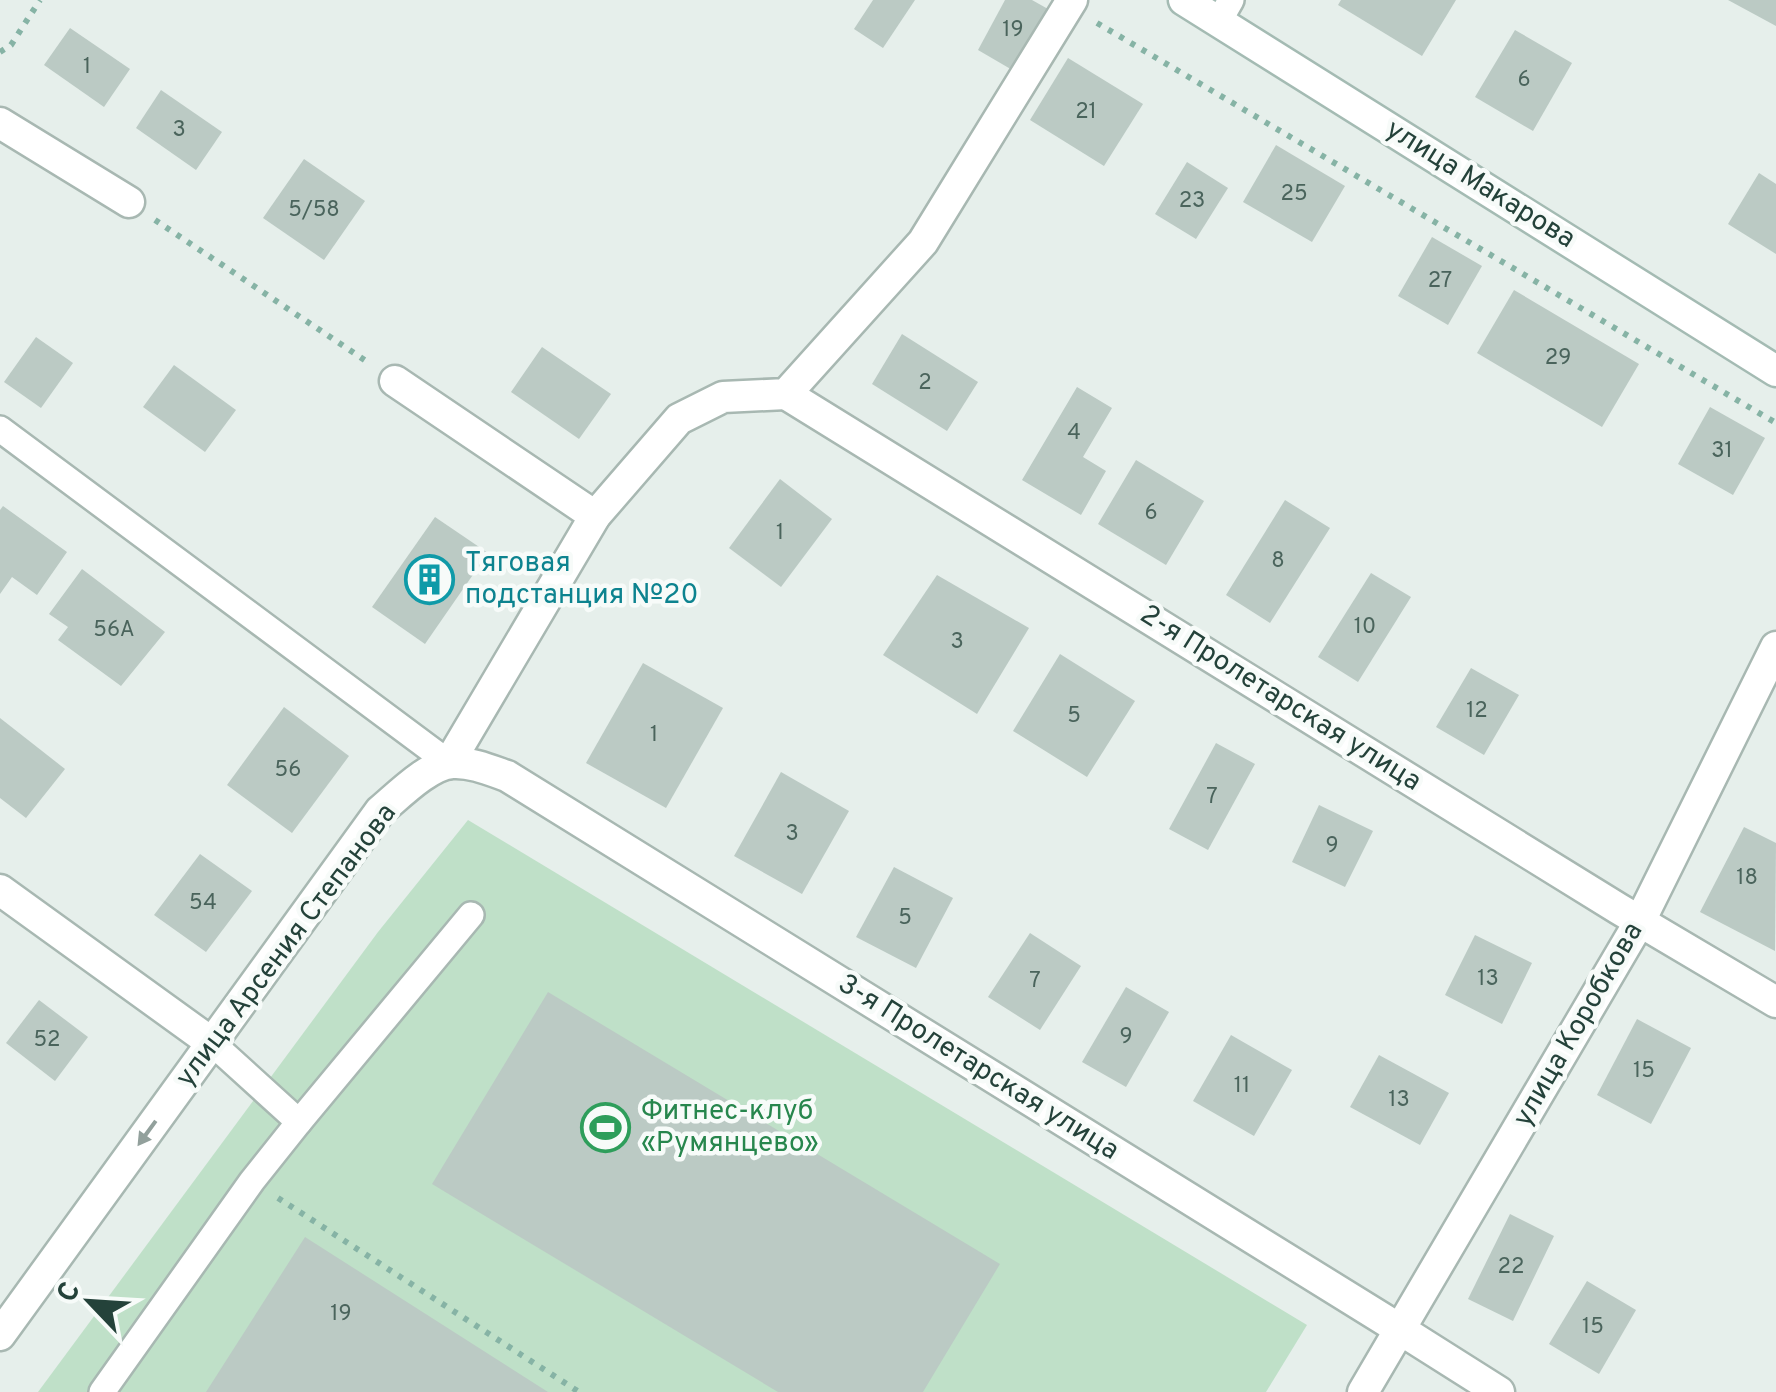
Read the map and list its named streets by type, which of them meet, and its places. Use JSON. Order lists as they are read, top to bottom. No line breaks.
{"streets":{"street":["улица Макарова","2-я Пролетарская улица","улица Арсения Степанова","улица Коробкова","3-я Пролетарская улица"]},"crossings":[["2-я Пролетарская улица","улица Арсения Степанова"],["2-я Пролетарская улица","улица Коробкова"],["улица Арсения Степанова","3-я Пролетарская улица"],["улица Коробкова","3-я Пролетарская улица"]],"places":{"building":["Тяговая подстанция №20"],"sports":["Фитнес-клуб «Румянцево»"]},"house_numbers":["19","1","6","21","3","25","23","5/58","27","29","2","4","31","6","1","8","10","56А","3","12","5","1","56","7","3","9","18","54","5","13","7","9","52","15","11","13","22","19","15"],"north":"top left"}
